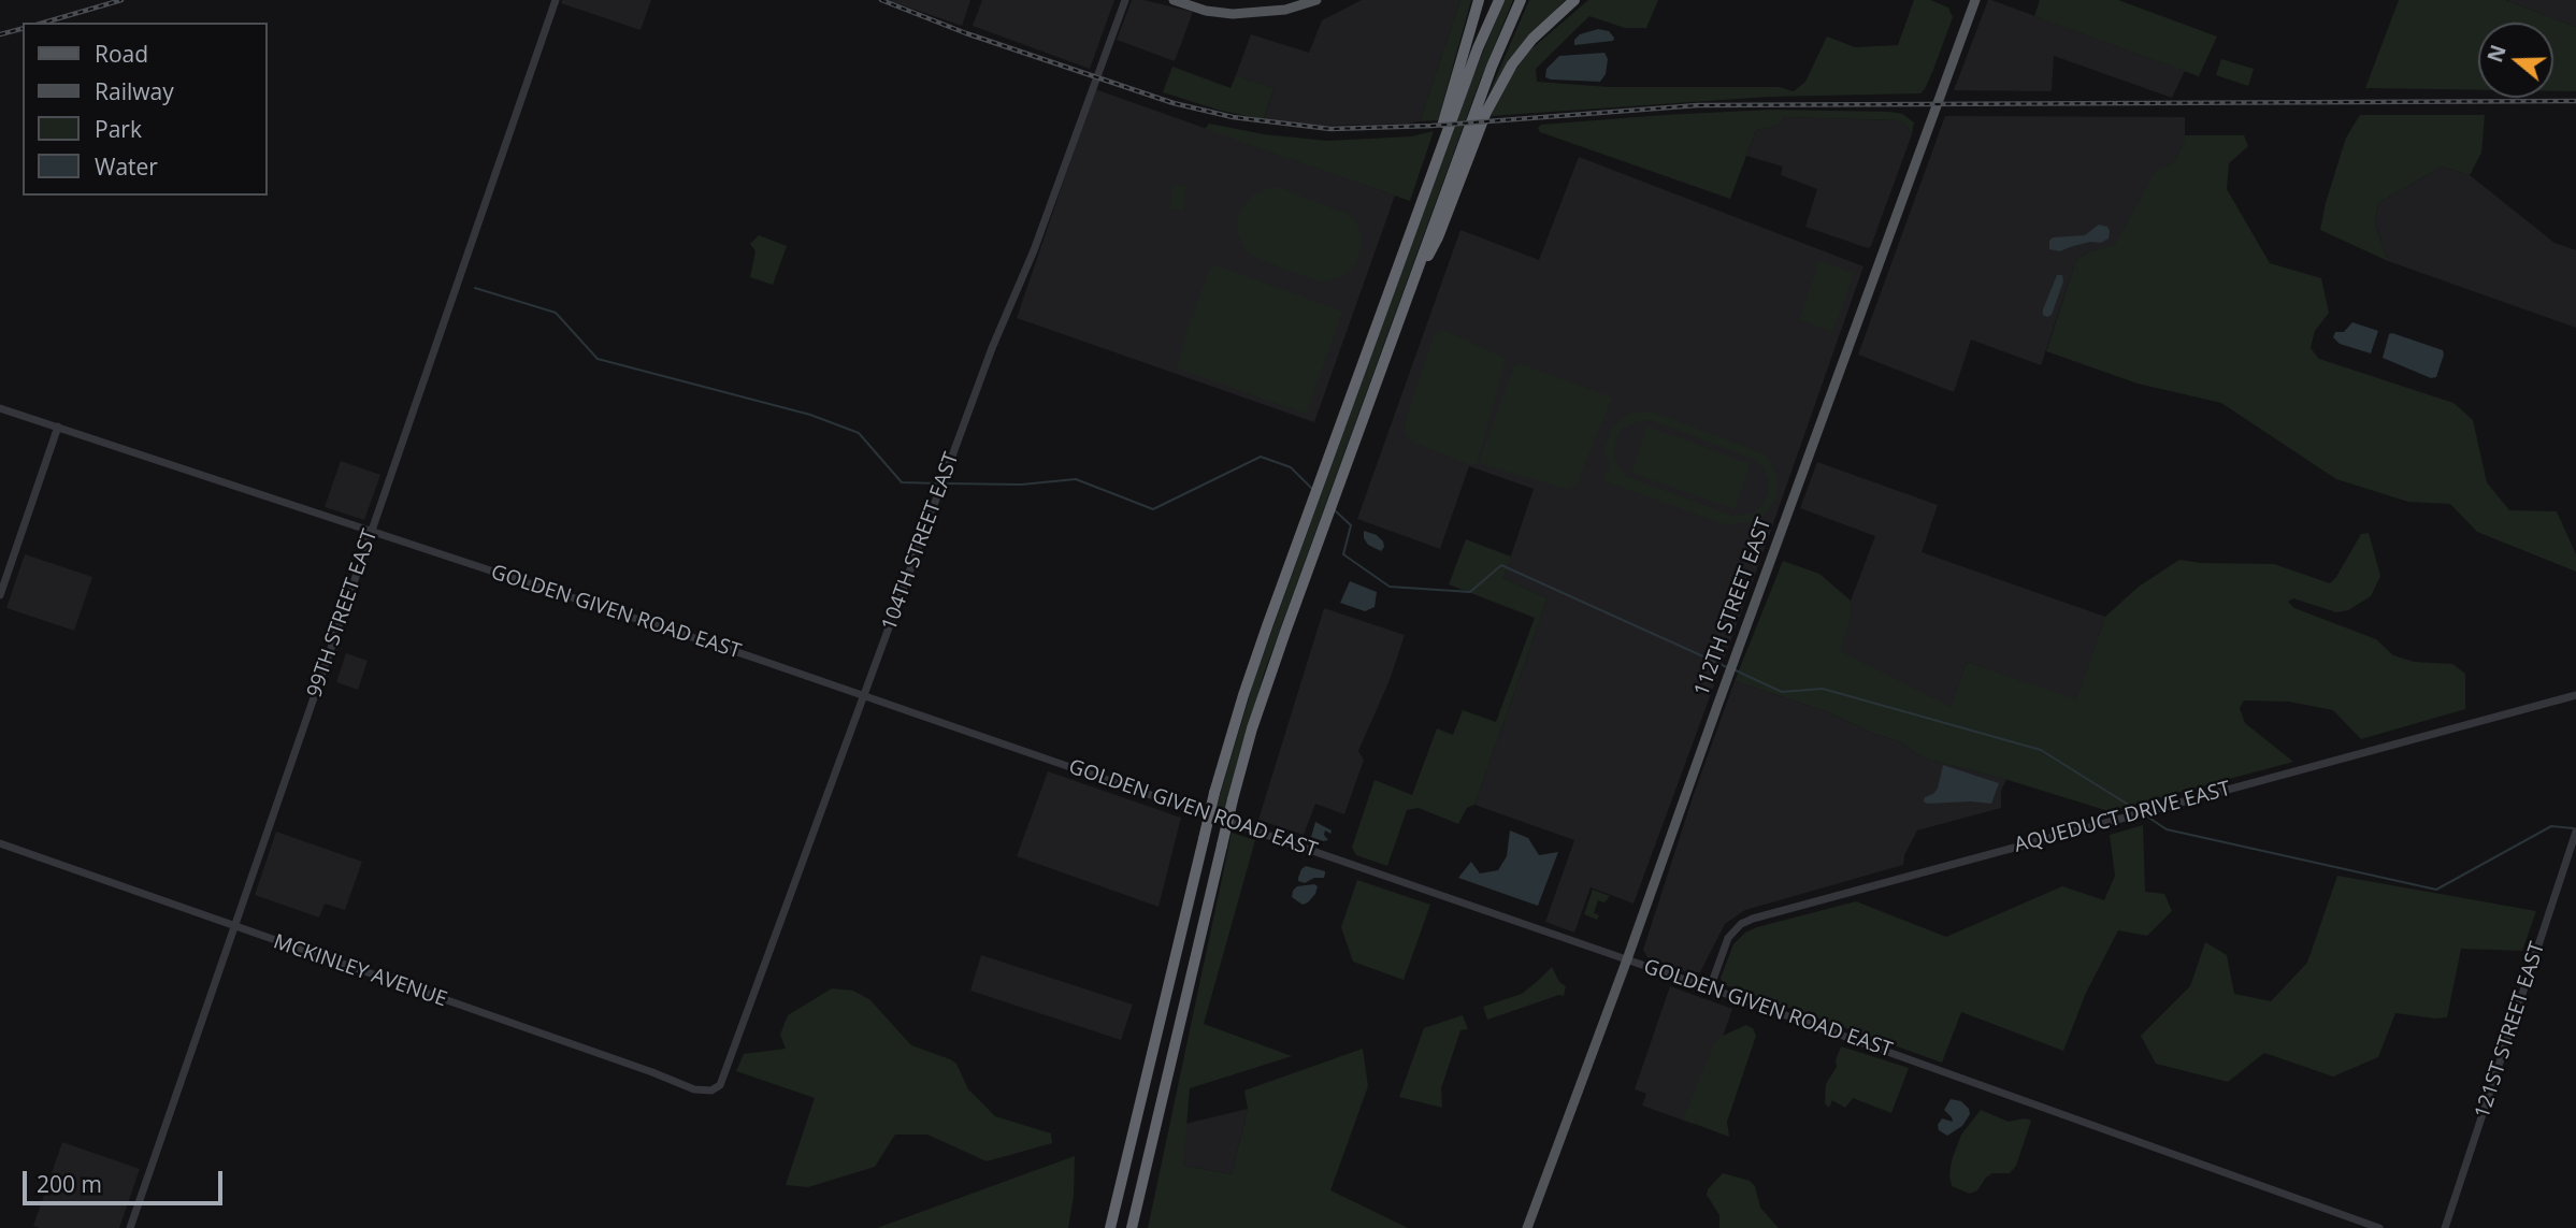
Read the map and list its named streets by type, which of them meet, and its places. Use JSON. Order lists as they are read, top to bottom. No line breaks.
{"streets":{"main road":["112TH STREET EAST"],"street":["104TH STREET EAST","GOLDEN GIVEN ROAD EAST","99TH STREET EAST","AQUEDUCT DRIVE EAST","MCKINLEY AVENUE","121ST STREET EAST"]},"crossings":[["104TH STREET EAST","GOLDEN GIVEN ROAD EAST"],["104TH STREET EAST","MCKINLEY AVENUE"],["112TH STREET EAST","GOLDEN GIVEN ROAD EAST"],["GOLDEN GIVEN ROAD EAST","99TH STREET EAST"],["GOLDEN GIVEN ROAD EAST","AQUEDUCT DRIVE EAST"],["99TH STREET EAST","MCKINLEY AVENUE"]],"legend":["Road","Railway","Park","Water"],"scale_bar":"200 m","north":"left"}
